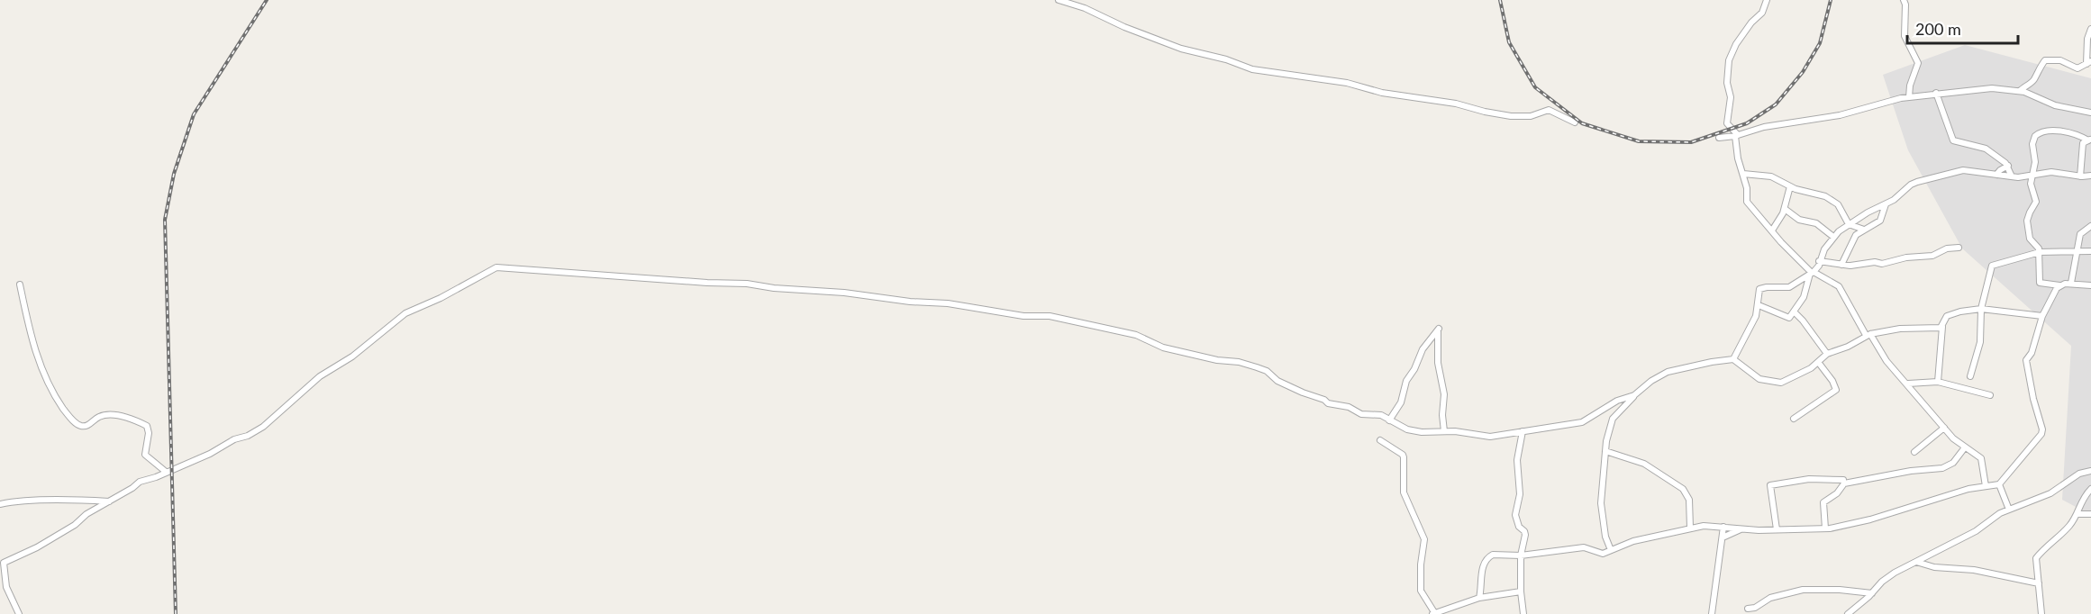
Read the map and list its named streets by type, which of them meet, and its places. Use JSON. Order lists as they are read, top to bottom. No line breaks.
{"scale_bar":"200 m"}
